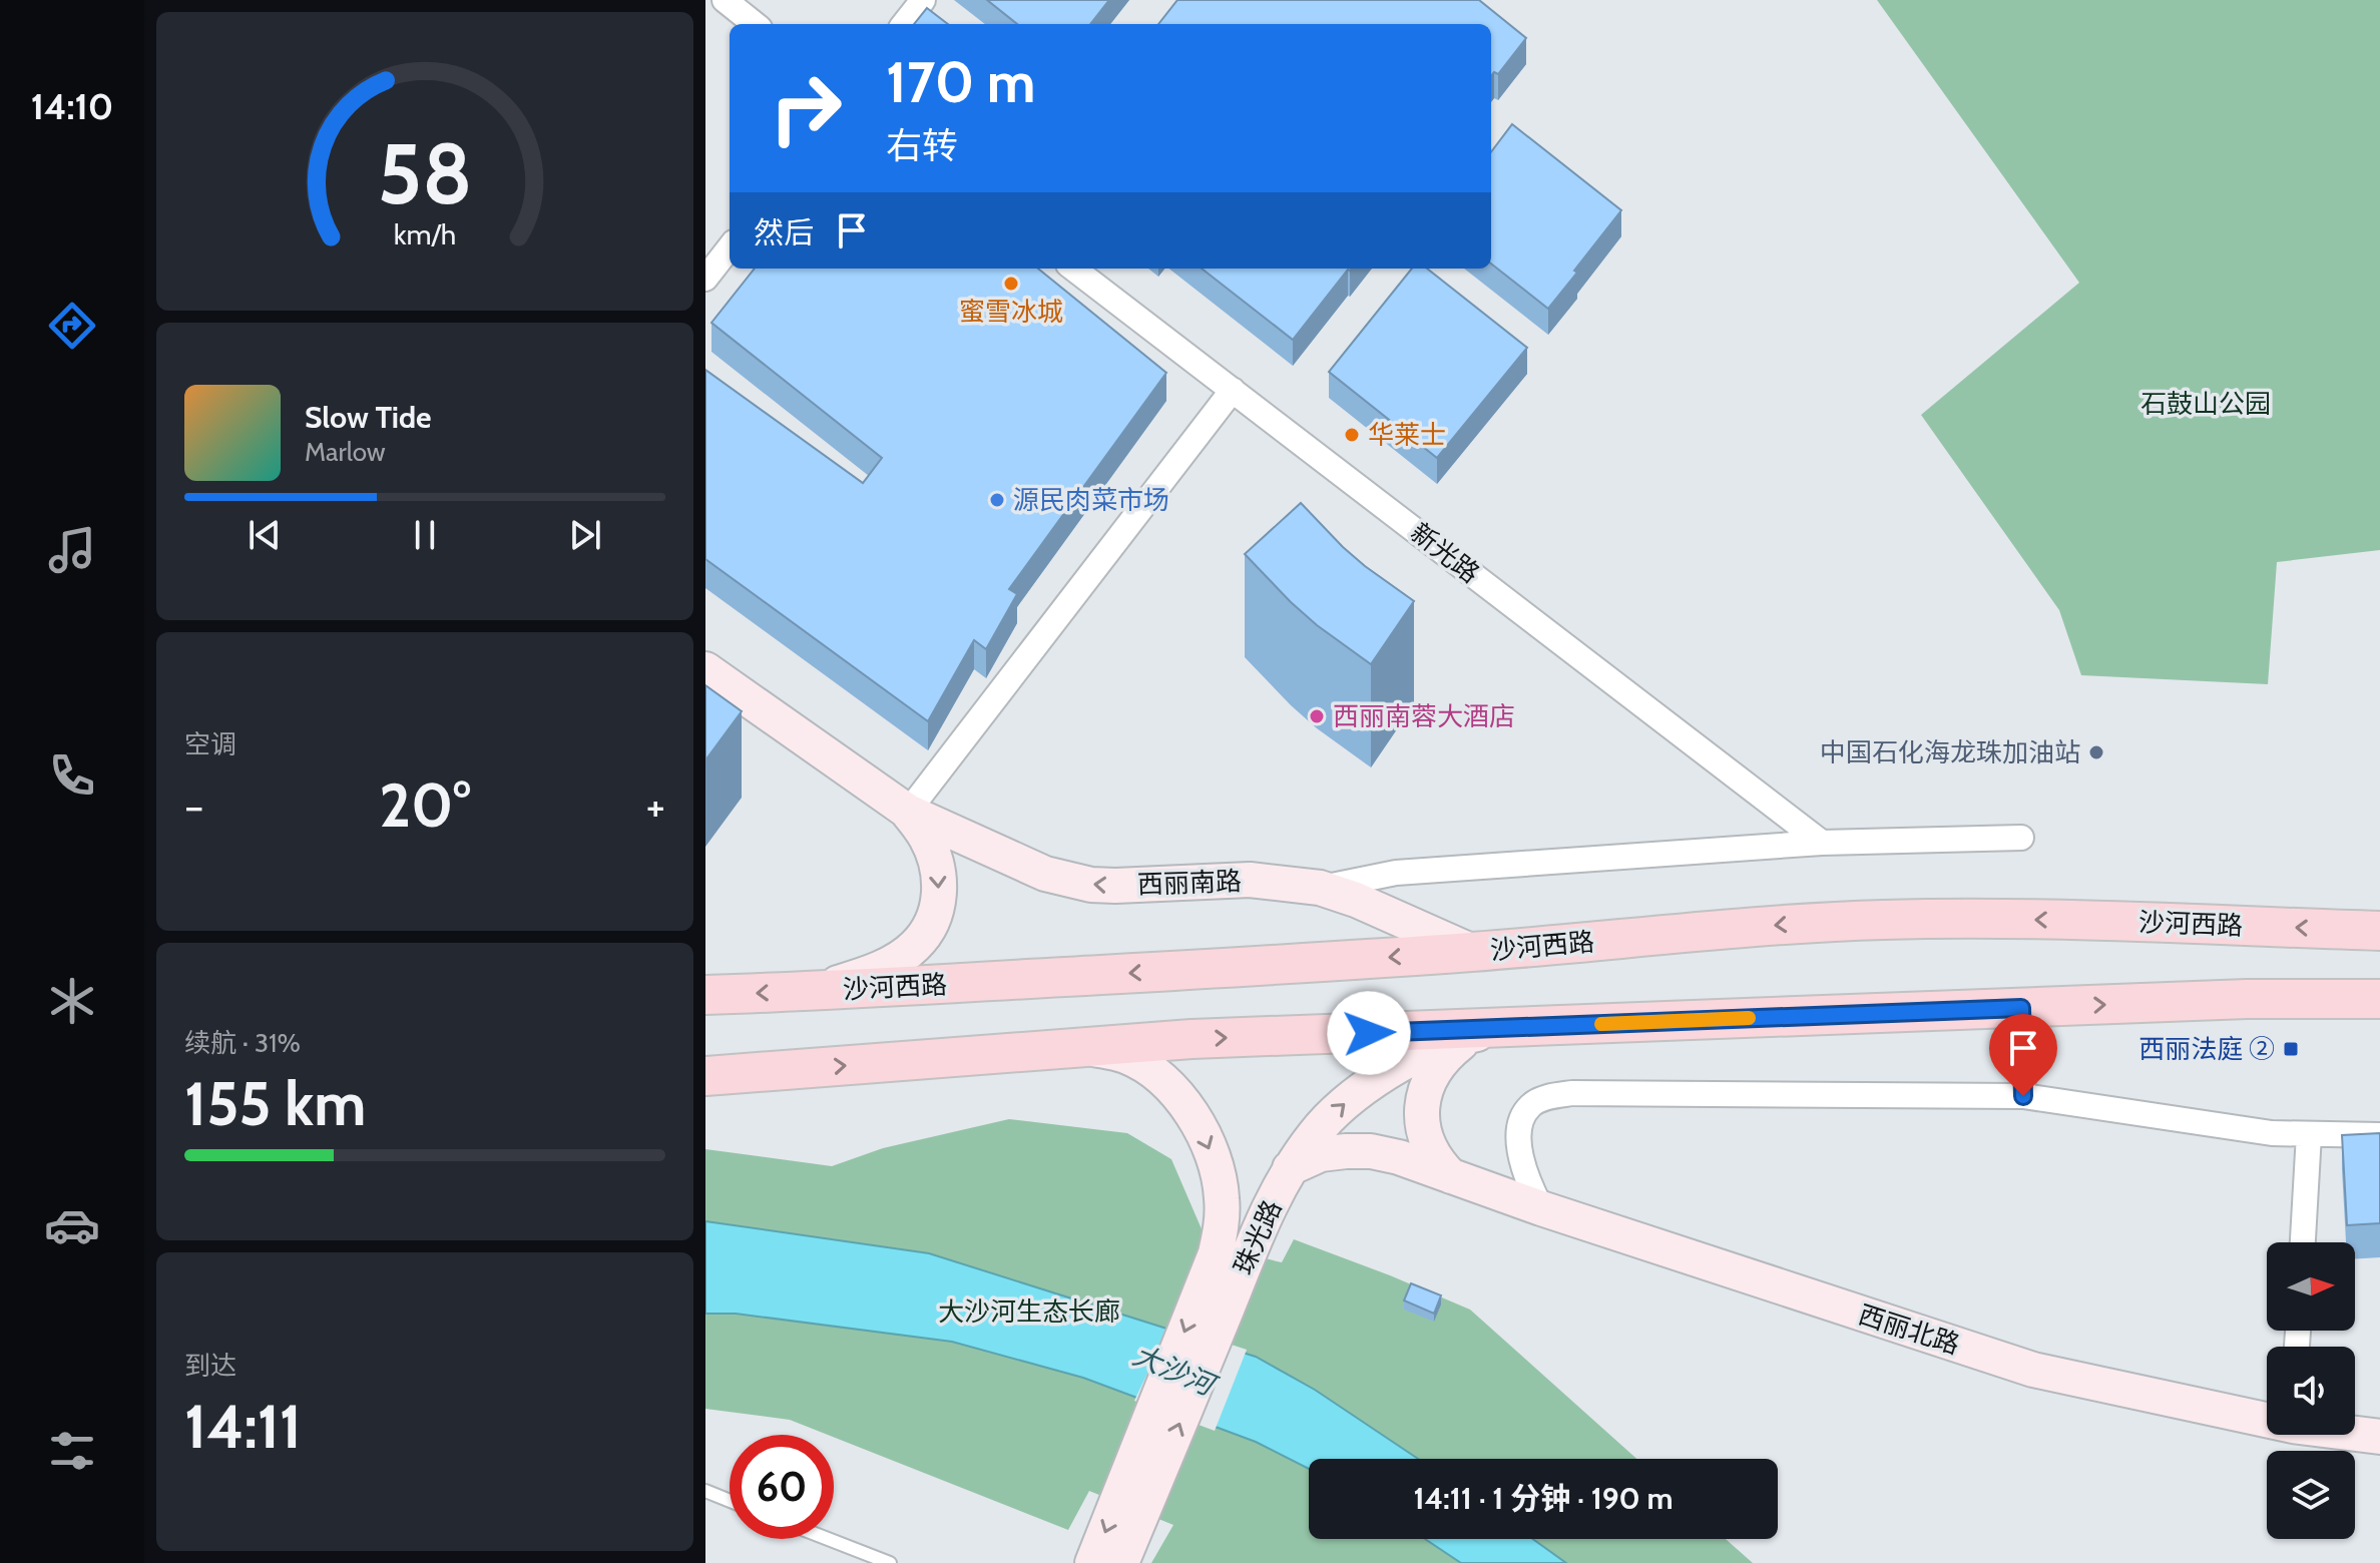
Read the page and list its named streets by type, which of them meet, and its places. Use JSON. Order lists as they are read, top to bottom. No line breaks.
{"streets":{"main road":["沙河西路"],"street":["新光路","西丽南路","珠光路","西丽北路"]},"crossings":[["西丽南路","沙河西路"],["珠光路","西丽北路"]],"water":["大沙河"],"parks":["石鼓山公园","大沙河生态长廊"],"places":{"other":["蜜雪冰城","华莱士","源民肉菜市场","西丽南蓉大酒店","中国石化海龙珠加油站"],"transit":["西丽法庭 ②"]},"north":"right","page":{"tabs":"14:10","turn":["170 m","右转"],"then":"然后","song":["Slow Tide","Marlow"],"tile":["空调",["续航 · 31%","155 km"],["到达","14:11"]],"heat":["−","20°","+"],"limit":"60","trip":"14:11 · 1 分钟 · 190 m","gauge":["58","km/h"]}}
